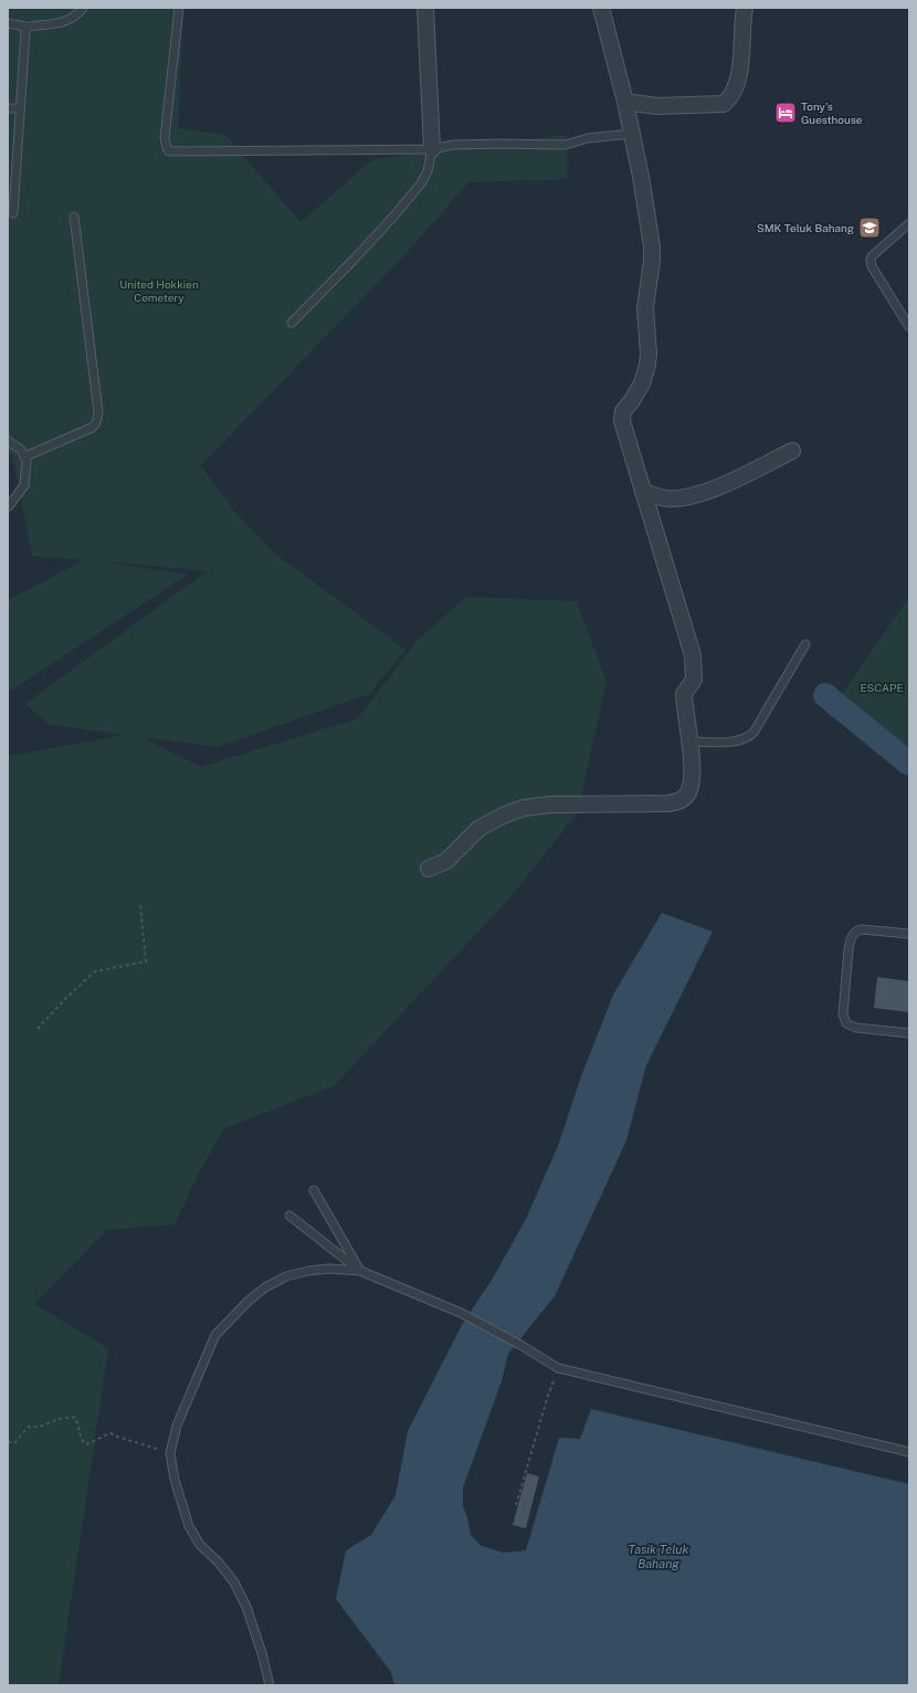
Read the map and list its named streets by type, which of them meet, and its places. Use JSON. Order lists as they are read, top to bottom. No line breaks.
{"water":["Tasik Teluk Bahang"],"parks":["United Hokkien Cemetery","ESCAPE"],"places":{"hotel":["Tony's Guesthouse"],"school or university":["SMK Teluk Bahang"]}}
